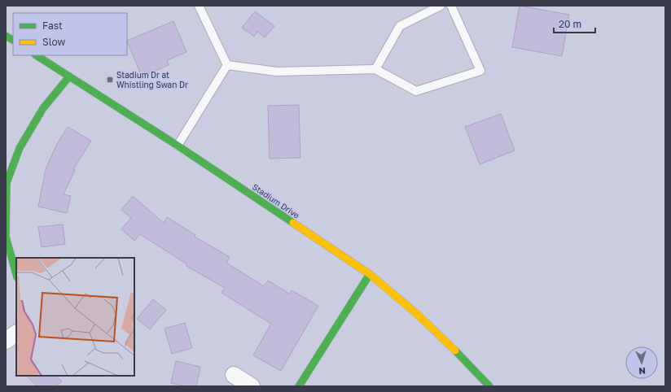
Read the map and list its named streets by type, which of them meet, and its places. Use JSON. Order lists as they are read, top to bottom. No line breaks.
{"streets":{"street":["Stadium Drive"]},"places":{"transit":["Stadium Dr at Whistling Swan Dr"]},"legend":["Fast","Slow"],"scale_bar":"20 m","north":"bottom"}
